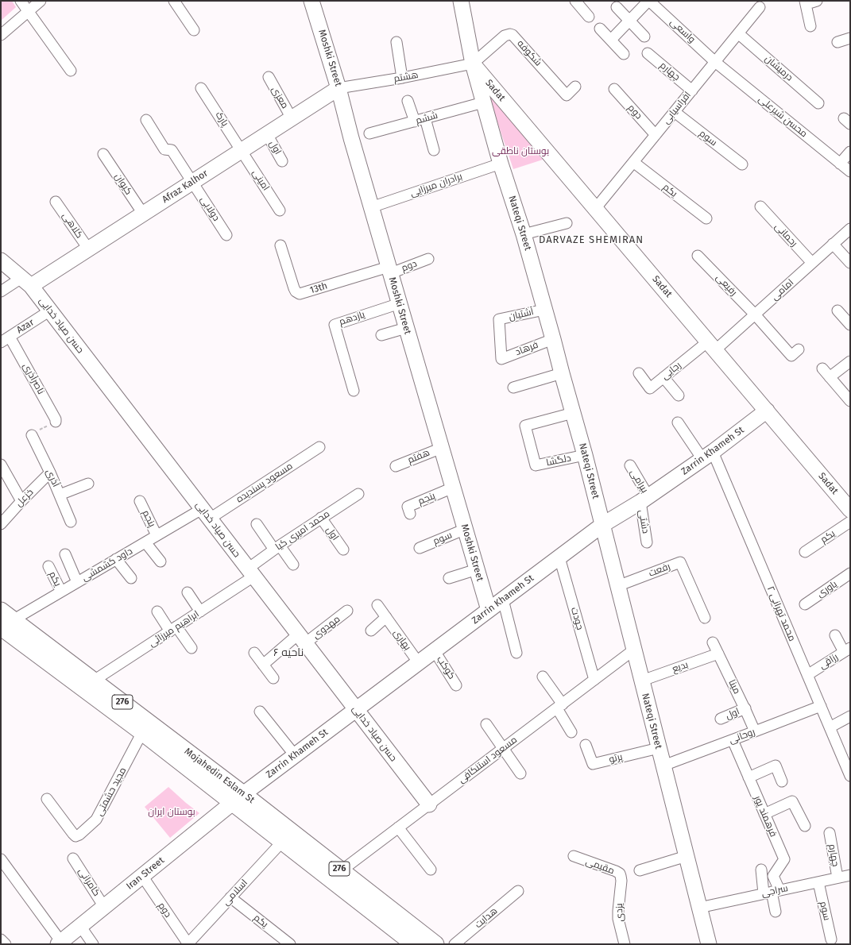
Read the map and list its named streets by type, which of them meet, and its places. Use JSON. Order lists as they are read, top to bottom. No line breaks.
{"streets":{"main road":["Moshki Street","Sadat","Afraz Kalhor","Nateqi Street","حسن صیاد خدایی","Zarrin Khameh St","276","Mojahedin Eslam St","Iran Street"],"street":["واسعی","شکوفه","درمیشان","چهارم","هشتم","معزی","افراسیابی","دوم","محسن شیرعلی","ششم","پارک","سوم","اول","امینی","کیوان","برادران میرزایی","یکم","دولابی","کلاهی","رحمانی","رفیعی","13th","امامی","آشتیان","یازدهم","Azar","فرهاد","رجایی","ناصرآذری","هفتم","دلگشا","آذری","بیرامی","مسعود پسندیده","خزعل","پنجم","دشتی","محمد امیری کیا","داود کشمشی","رفعت","یاوری","محمد تهرانی ۲","جودت","مهدوی","ابراهیم میرزائی","بهاری","رزاقی","بدیع","کوکب","مینا","روحانی","پرتو","مسعود استنکافی","مجید حشمتی","فرهمند پور","مقیمی","کامرانی","سراجی","اسلامی","یزدی","هدایت"]},"crossings":[["واسعی","افراسیابی"],["واسعی","محسن شیرعلی"],["شکوفه","هشتم"],["شکوفه","Sadat"],["شکوفه","Nateqi Street"],["Moshki Street","هشتم"],["Moshki Street","دوم"],["Moshki Street","سوم"],["Moshki Street","برادران میرزایی"],["Moshki Street","Afraz Kalhor"],["Moshki Street","13th"],["Moshki Street","یازدهم"],["Moshki Street","Zarrin Khameh St"],["Moshki Street","هفتم"],["Moshki Street","پنجم"],["درمیشان","افراسیابی"],["چهارم","افراسیابی"],["چهارم","سراجی"],["هشتم","Sadat"],["هشتم","Afraz Kalhor"],["هشتم","Nateqi Street"],["Sadat","افراسیابی"],["Sadat","Nateqi Street"],["Sadat","امامی"],["Sadat","رجایی"],["Sadat","Zarrin Khameh St"],["معزی","Afraz Kalhor"],["افراسیابی","دوم"],["افراسیابی","محسن شیرعلی"],["افراسیابی","سوم"],["افراسیابی","یکم"],["دوم","13th"],["دوم","Iran Street"],["دوم","اسلامی"],["ششم","Nateqi Street"],["پارک","امینی"],["پارک","Afraz Kalhor"],["سوم","سراجی"],["اول","Afraz Kalhor"],["اول","محمد امیری کیا"],["اول","مینا"],["امینی","Afraz Kalhor"],["کیوان","Afraz Kalhor"],["برادران میرزایی","Nateqi Street"],["Afraz Kalhor","دولابی"],["Afraz Kalhor","کلاهی"],["Afraz Kalhor","حسن صیاد خدایی"],["یکم","داود کشمشی"],["یکم","اسلامی"],["Nateqi Street","آشتیان"],["Nateqi Street","فرهاد"],["Nateqi Street","Zarrin Khameh St"],["Nateqi Street","دلگشا"],["Nateqi Street","رفعت"],["Nateqi Street","بدیع"],["Nateqi Street","روحانی"],["Nateqi Street","پرتو"],["Nateqi Street","مسعود استنکافی"],["Nateqi Street","سراجی"],["رحمانی","امامی"],["رفیعی","امامی"],["امامی","رجایی"],["آشتیان","فرهاد"],["حسن صیاد خدایی","Azar"],["حسن صیاد خدایی","Zarrin Khameh St"],["حسن صیاد خدایی","مسعود پسندیده"],["حسن صیاد خدایی","محمد امیری کیا"],["حسن صیاد خدایی","داود کشمشی"],["حسن صیاد خدایی","مهدوی"],["حسن صیاد خدایی","ابراهیم میرزائی"],["حسن صیاد خدایی","مسعود استنکافی"],["Azar","ناصرآذری"],["Zarrin Khameh St","بیرامی"],["Zarrin Khameh St","دشتی"],["Zarrin Khameh St","محمد تهرانی ۲"],["Zarrin Khameh St","جودت"],["Zarrin Khameh St","بهاری"],["Zarrin Khameh St","کوکب"],["Zarrin Khameh St","Mojahedin Eslam St"],["Zarrin Khameh St","Iran Street"],["آذری","خزعل"],["بیرامی","دشتی"],["مسعود پسندیده","داود کشمشی"],["پنجم","داود کشمشی"],["محمد امیری کیا","ابراهیم میرزائی"],["داود کشمشی","Mojahedin Eslam St"],["محمد تهرانی ۲","رزاقی"],["محمد تهرانی ۲","روحانی"],["جودت","مسعود استنکافی"],["ابراهیم میرزائی","Mojahedin Eslam St"],["بدیع","مینا"],["مینا","روحانی"],["روحانی","فرهمند پور"],["مسعود استنکافی","Mojahedin Eslam St"],["Mojahedin Eslam St","مجید حشمتی"],["Mojahedin Eslam St","Iran Street"],["Mojahedin Eslam St","اسلامی"],["فرهمند پور","سراجی"],["مقیمی","یزدی"],["Iran Street","کامرانی"]],"districts":["DARVAZE SHEMIRAN","ناحیه ۶"],"parks":["بوستان ناطقی","بوستان ایران"]}
